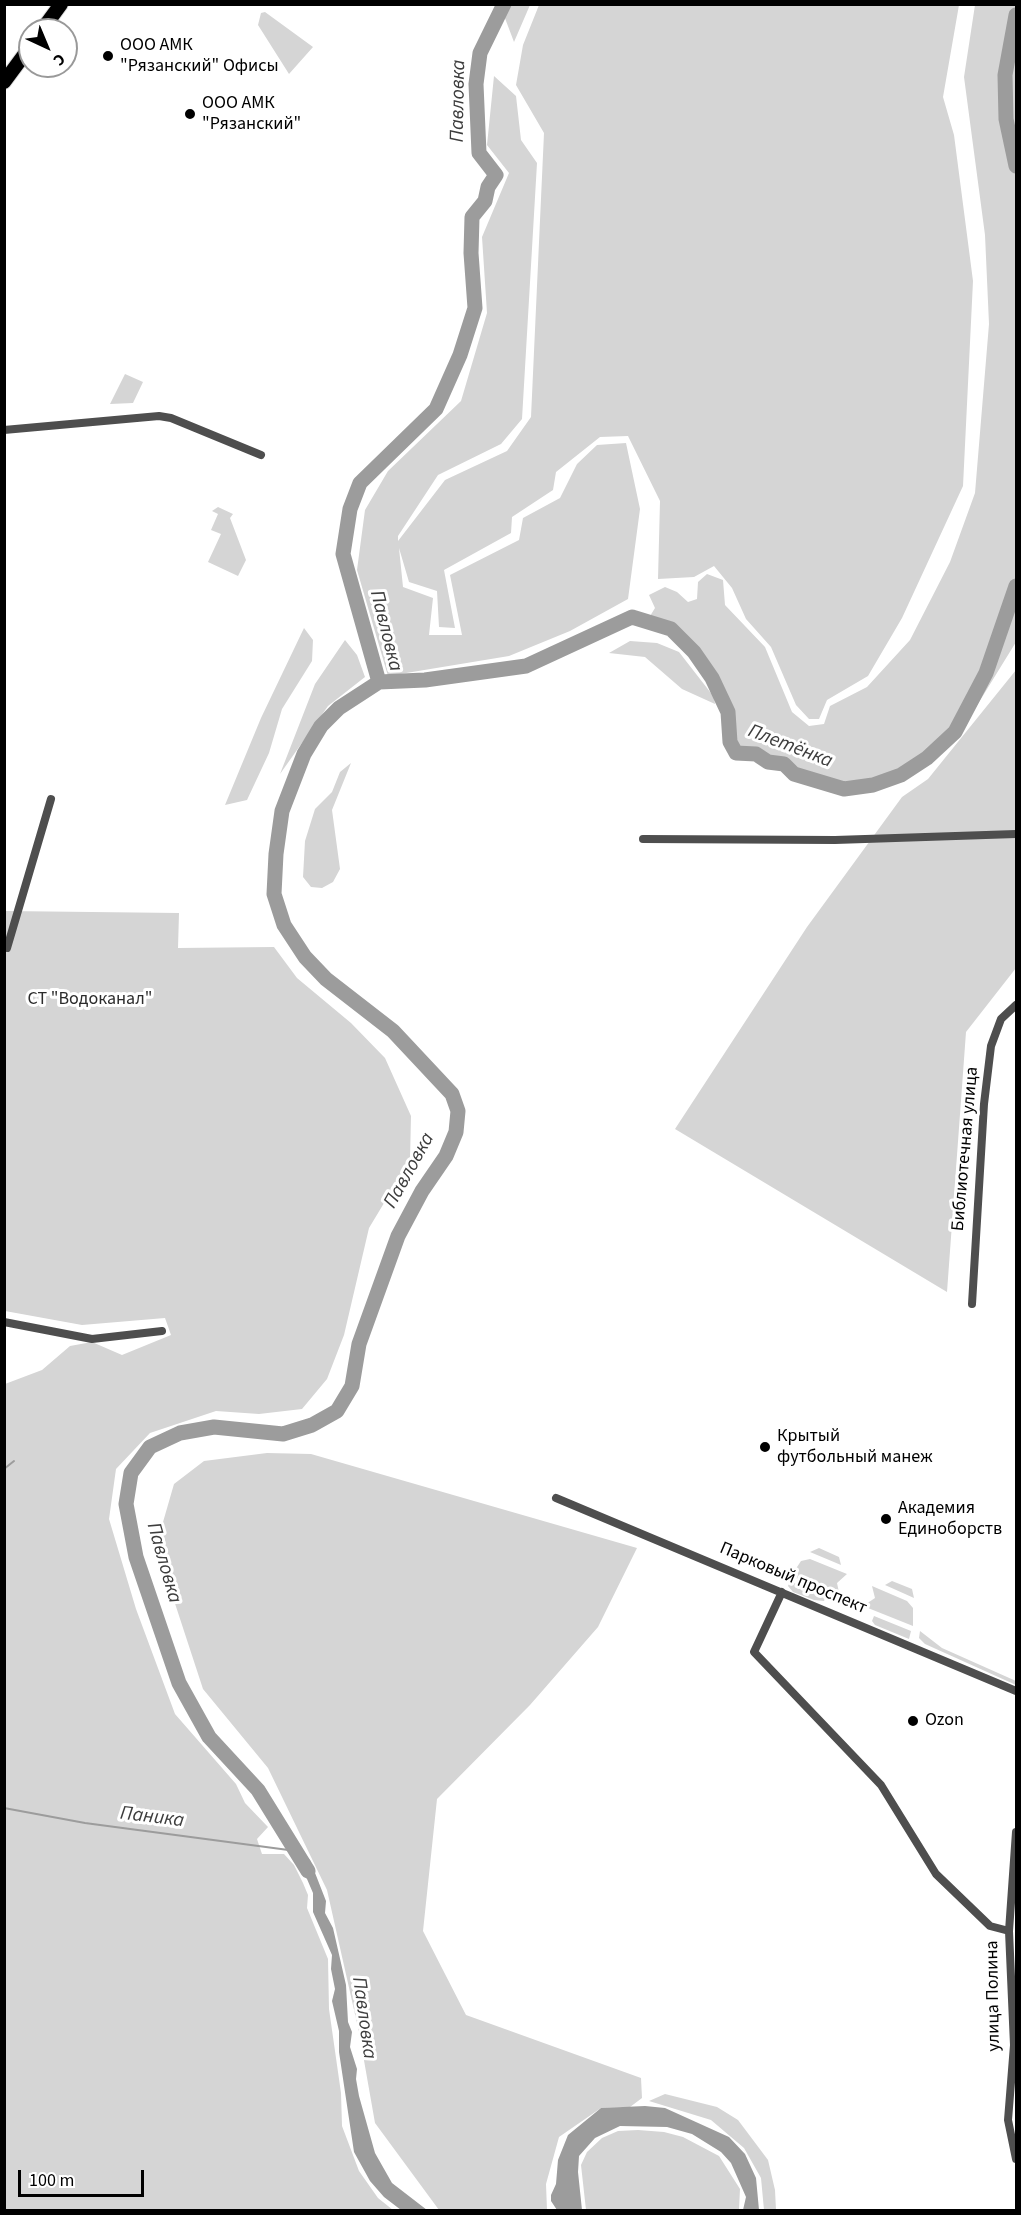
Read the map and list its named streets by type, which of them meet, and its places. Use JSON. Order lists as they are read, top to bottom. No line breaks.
{"streets":{"street":["Библиотечная улица","Парковый проспект","улица Полина"]},"water":["Павловка","Плетёнка","Паника"],"parks":["СТ \"Водоканал\""],"places":["ООО АМК \"Рязанский\" Офисы","ООО АМК \"Рязанский\"","Крытый футбольный манеж","Академия Единоборств","Ozon"],"scale_bar":"100 m","north":"bottom right"}
